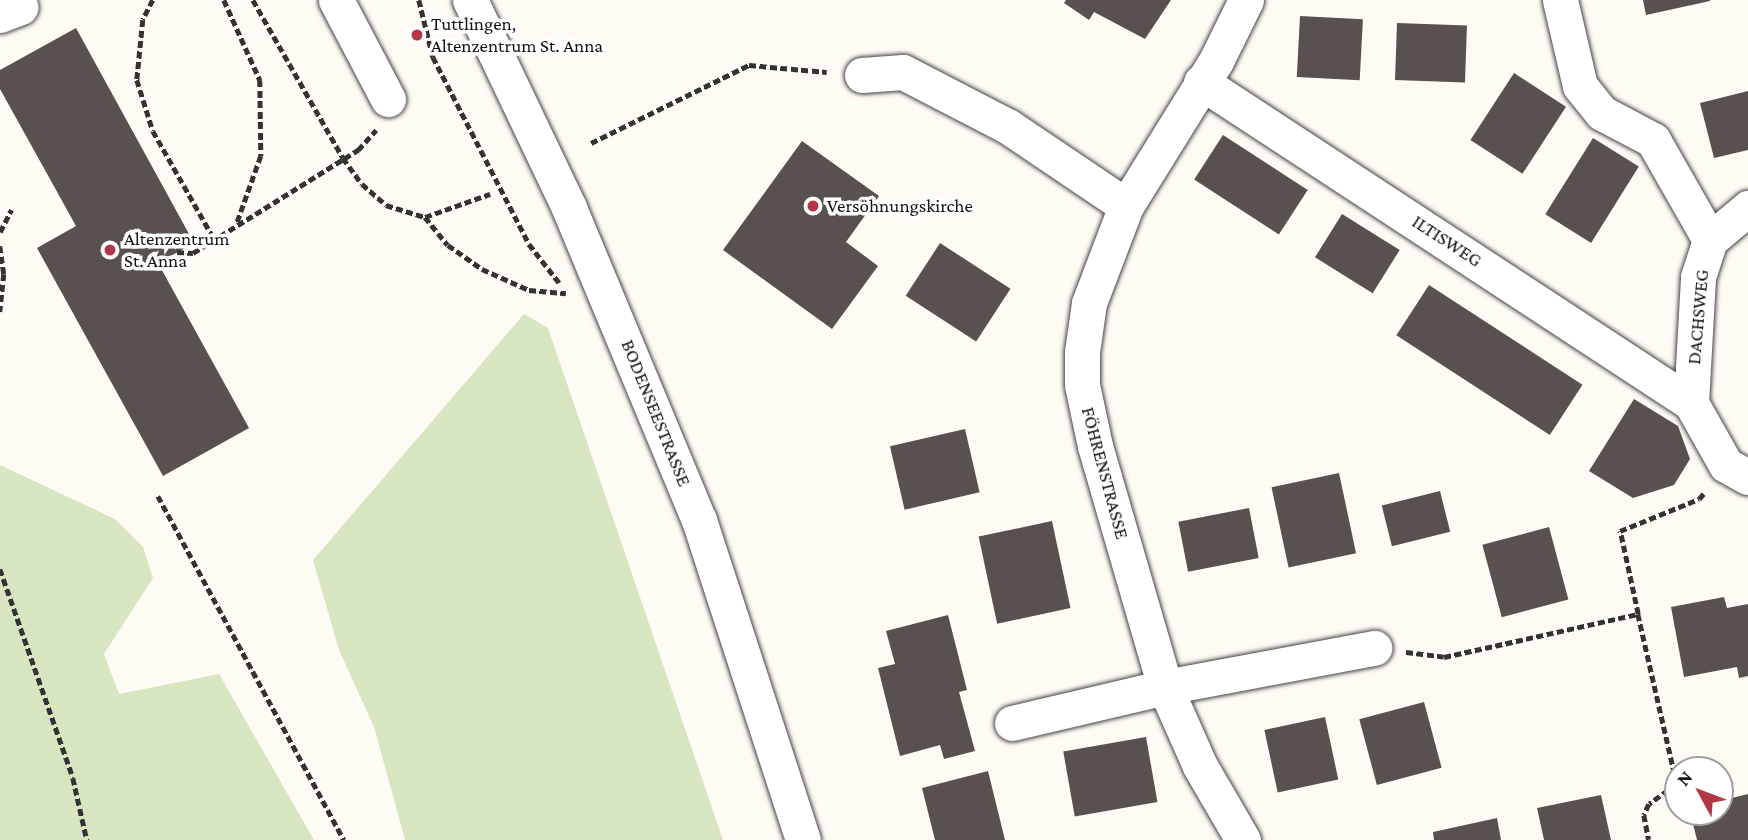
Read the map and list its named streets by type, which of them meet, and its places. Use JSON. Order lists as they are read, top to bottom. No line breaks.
{"streets":{"street":["ILTISWEG","DACHSWEG","BODENSEESTRASSE","FÖHRENSTRASSE"]},"crossings":[["ILTISWEG","DACHSWEG"],["ILTISWEG","FÖHRENSTRASSE"]],"places":["Tuttlingen, Altenzentrum St. Anna","Versöhnungskirche","Altenzentrum St. Anna"],"north":"top left"}
